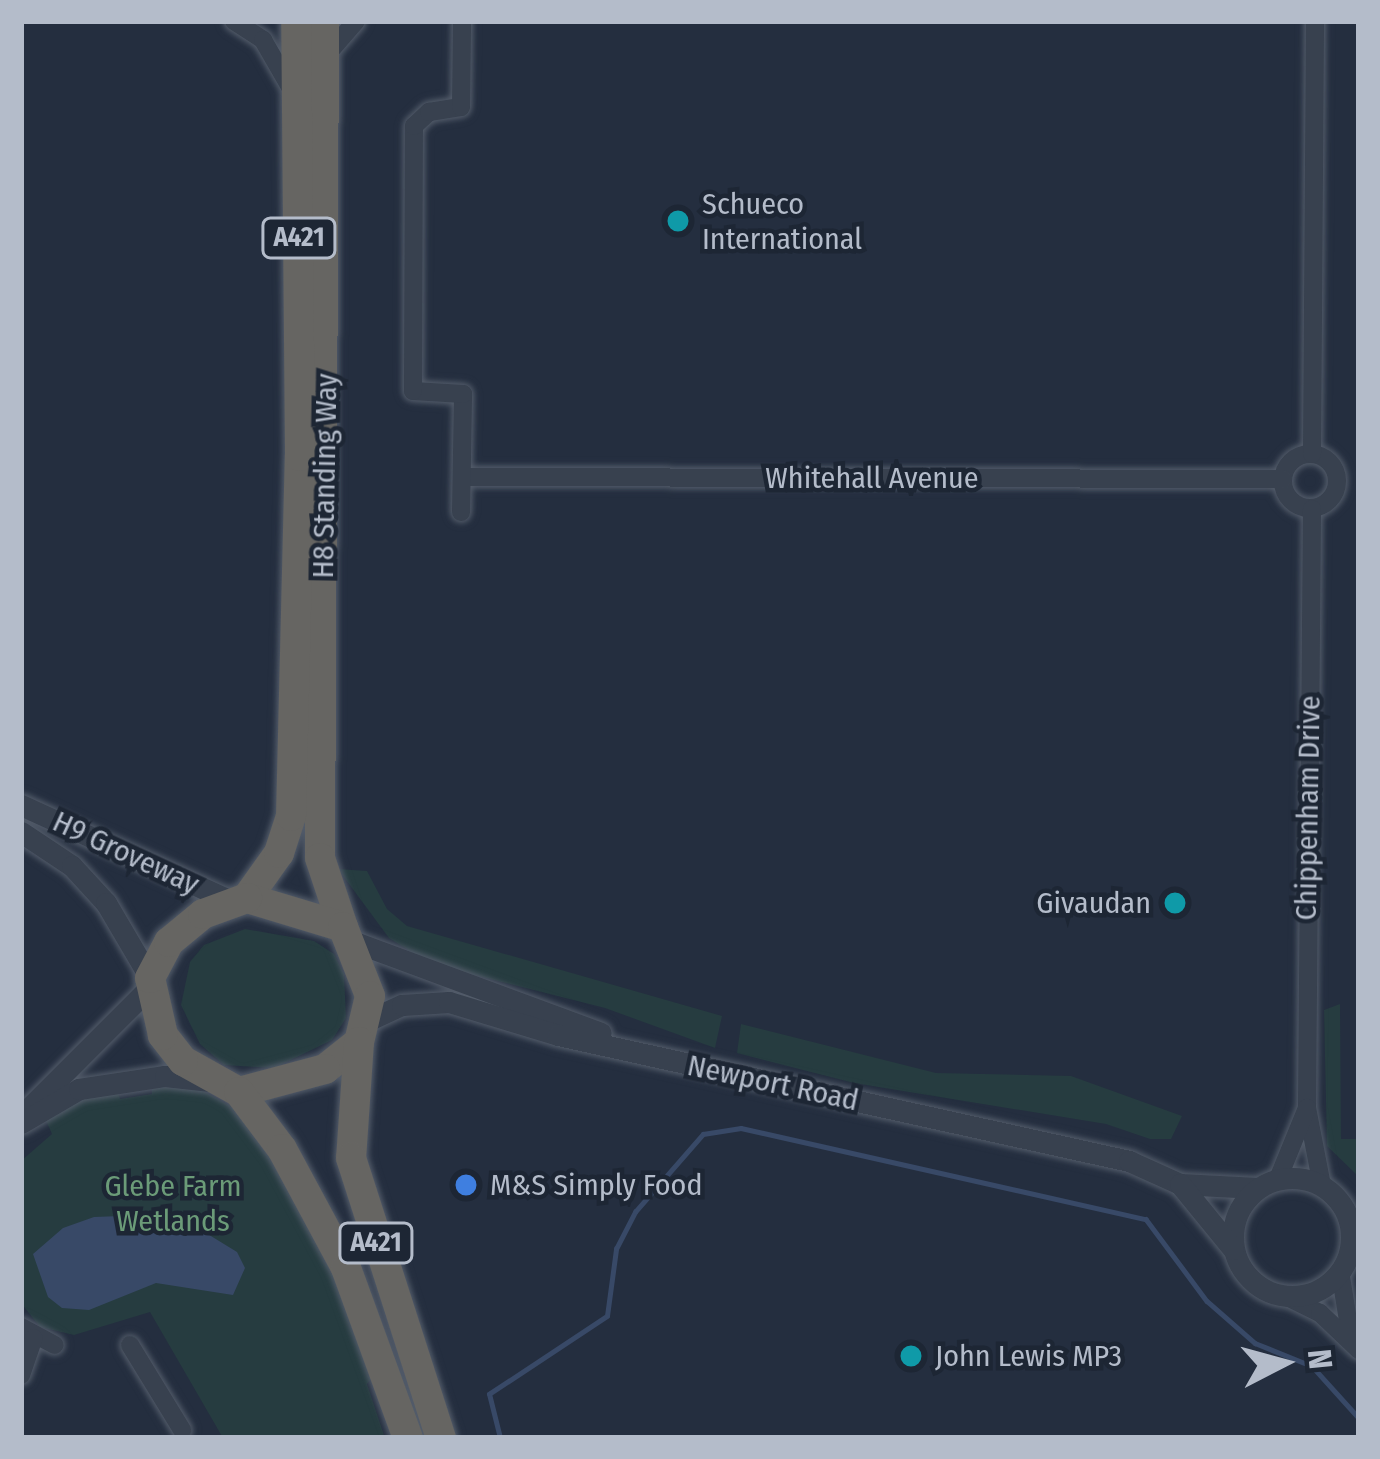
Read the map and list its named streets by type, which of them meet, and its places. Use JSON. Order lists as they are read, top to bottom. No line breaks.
{"streets":{"highway":["A421","H8 Standing Way"],"street":["Whitehall Avenue","Chippenham Drive","H9 Groveway","Newport Road"]},"crossings":[["A421","H8 Standing Way"],["A421","H9 Groveway"],["A421","Newport Road"],["H8 Standing Way","H9 Groveway"],["H8 Standing Way","Newport Road"],["Whitehall Avenue","Chippenham Drive"],["Chippenham Drive","Newport Road"],["H9 Groveway","Newport Road"]],"parks":["Glebe Farm Wetlands"],"places":["Schueco International","Givaudan","M&S Simply Food","John Lewis MP3"],"north":"right"}
